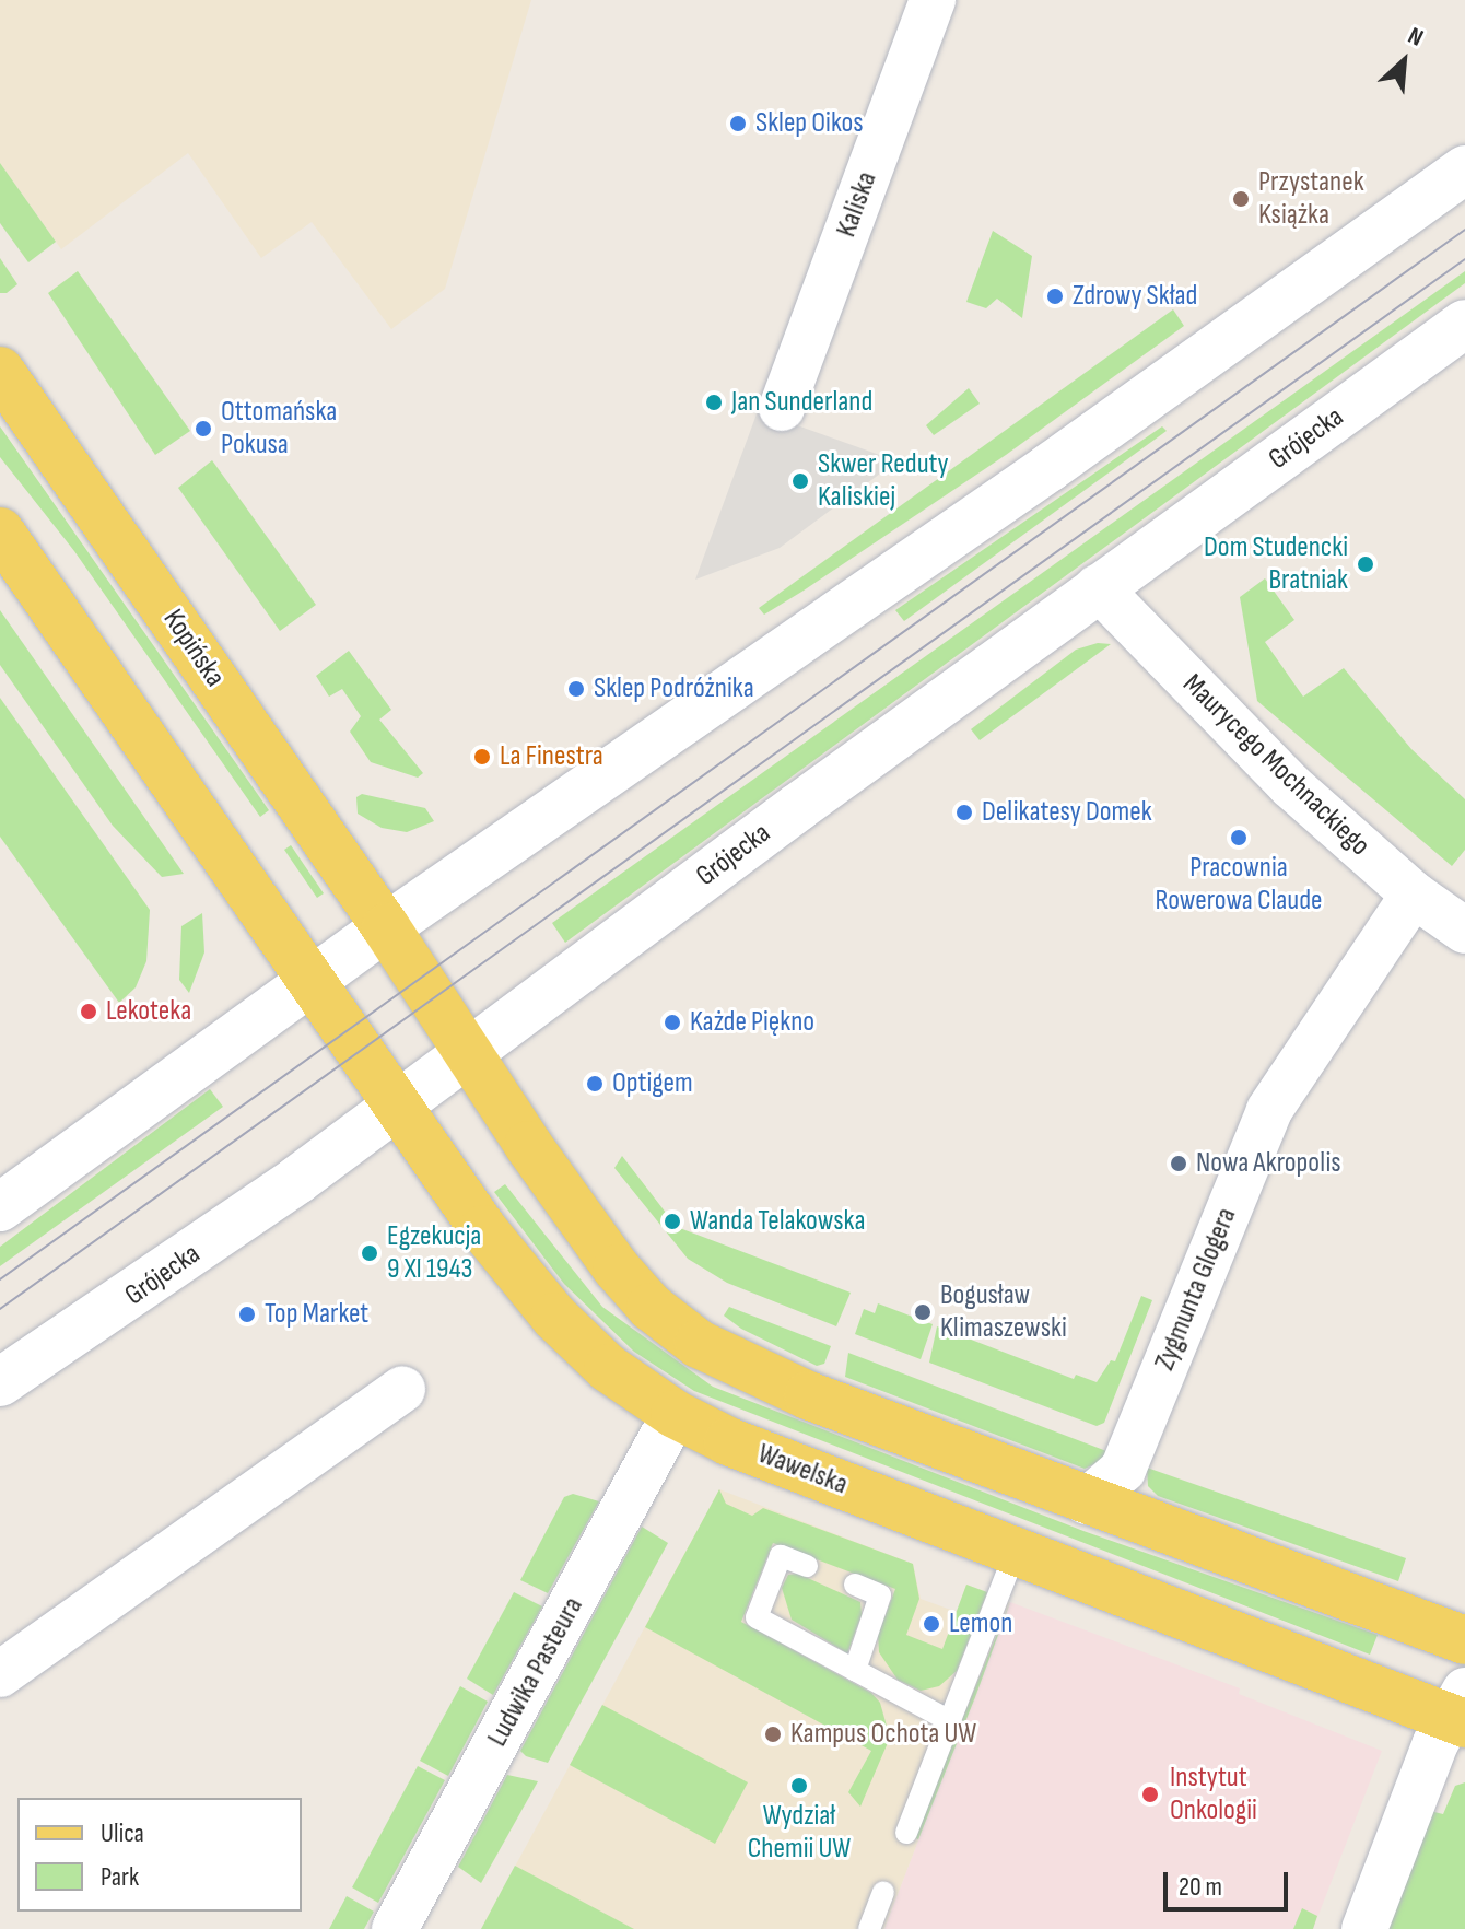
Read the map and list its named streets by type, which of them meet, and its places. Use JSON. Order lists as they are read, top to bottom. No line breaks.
{"streets":{"main road":["Grójecka","Kopińska","Wawelska"],"street":["Kaliska","Maurycego Mochnackiego","Zygmunta Glogera","Ludwika Pasteura"]},"crossings":[["Grójecka","Maurycego Mochnackiego"],["Grójecka","Wawelska"],["Maurycego Mochnackiego","Zygmunta Glogera"],["Wawelska","Ludwika Pasteura"]],"places":["Sklep Oikos","Przystanek Książka","Zdrowy Skład","Jan Sunderland","Ottomańska Pokusa","Skwer Reduty Kaliskiej","Dom Studencki Bratniak","Sklep Podróżnika","La Finestra","Delikatesy Domek","Pracownia Rowerowa Claude","Lekoteka","Każde Piękno","Optigem","Nowa Akropolis","Wanda Telakowska","Egzekucja 9 XI 1943","Bogusław Klimaszewski","Top Market","Lemon","Kampus Ochota UW","Wydział Chemii UW","Instytut Onkologii"],"legend":["Ulica","Park"],"scale_bar":"20 m","north":"top right"}
